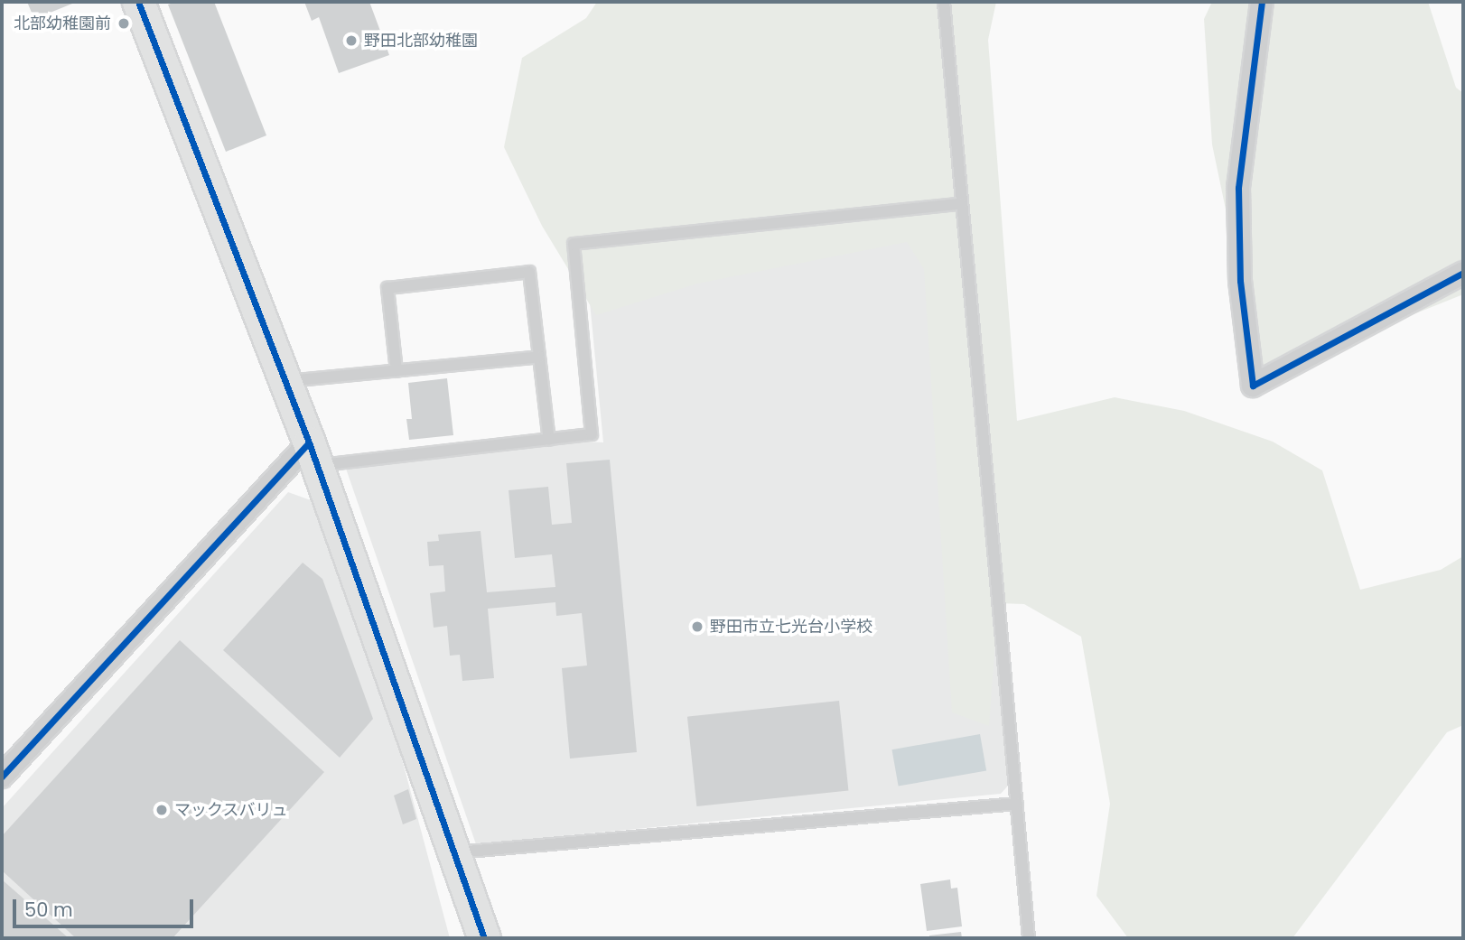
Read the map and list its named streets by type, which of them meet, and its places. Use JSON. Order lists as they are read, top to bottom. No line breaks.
{"places":["北部幼稚園前","野田北部幼稚園","野田市立七光台小学校","マックスバリュ"],"scale_bar":"50 m"}
